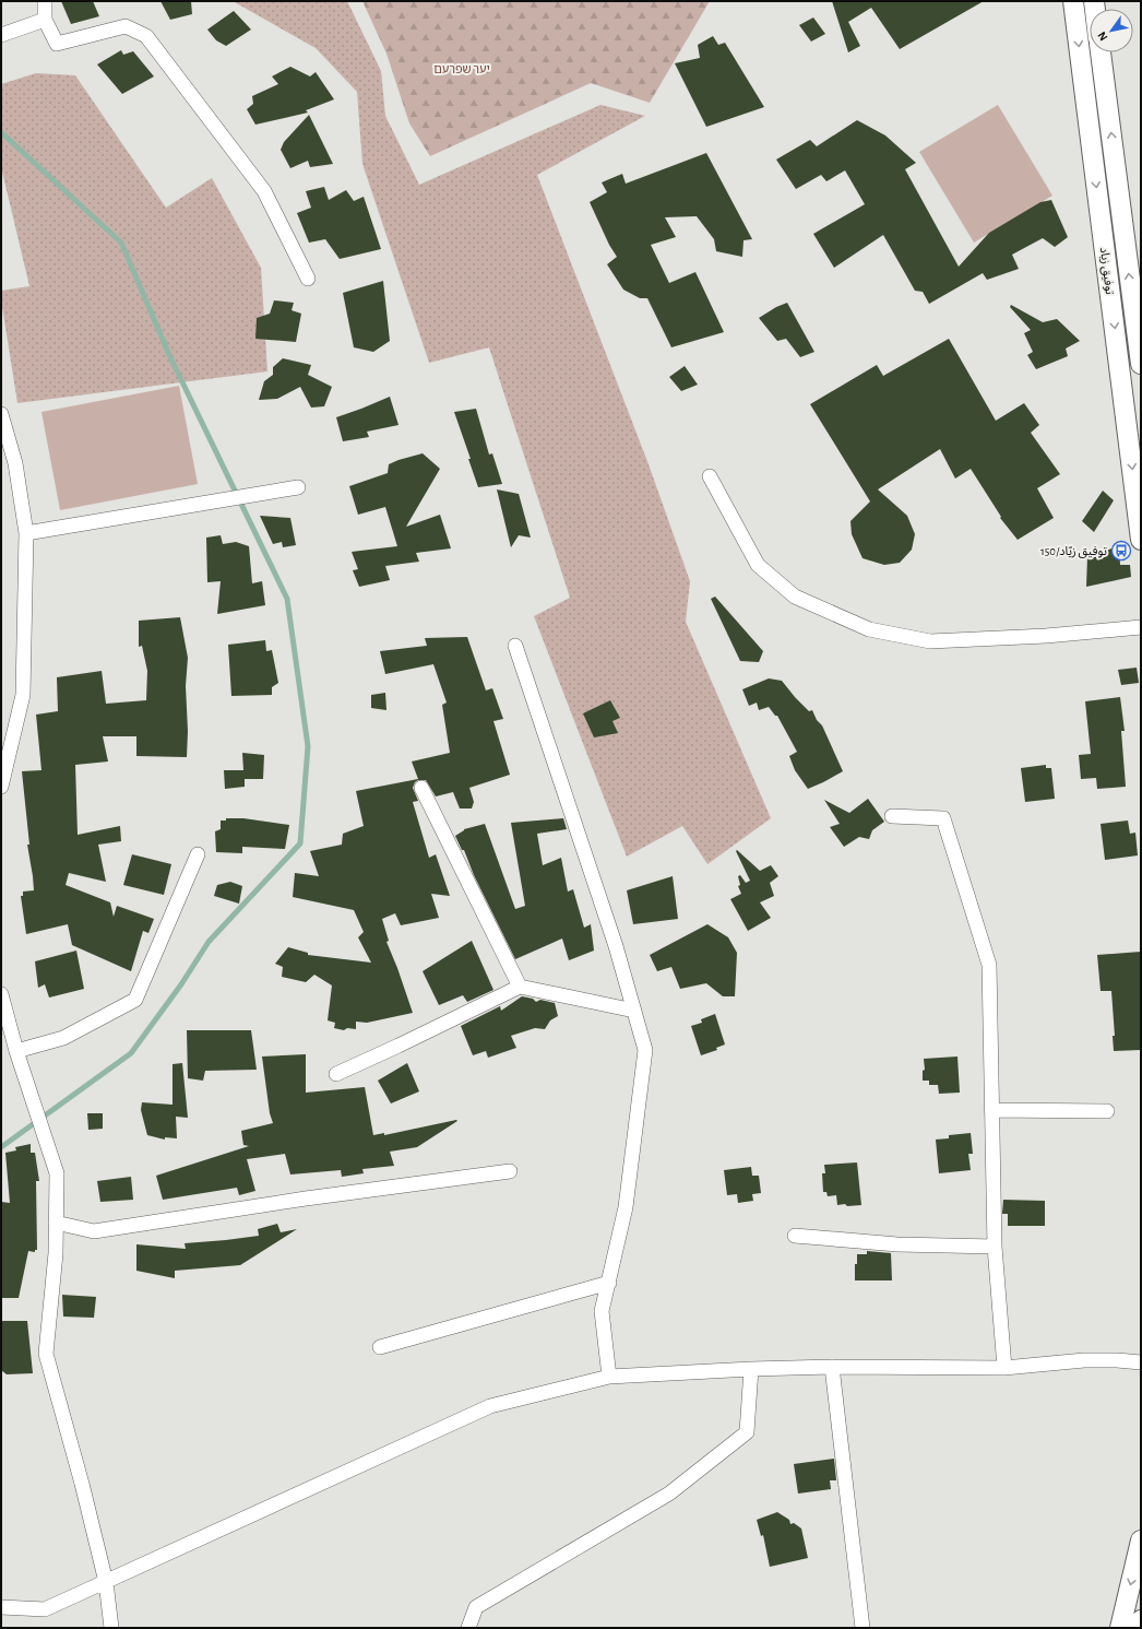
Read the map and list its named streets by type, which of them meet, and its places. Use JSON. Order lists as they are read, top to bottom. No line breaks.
{"streets":{"main road":["توفيق زياد"]},"parks":["יער שפרעם"],"places":{"bus stop":["توفيق زيّاد/150"]},"north":"bottom left"}
